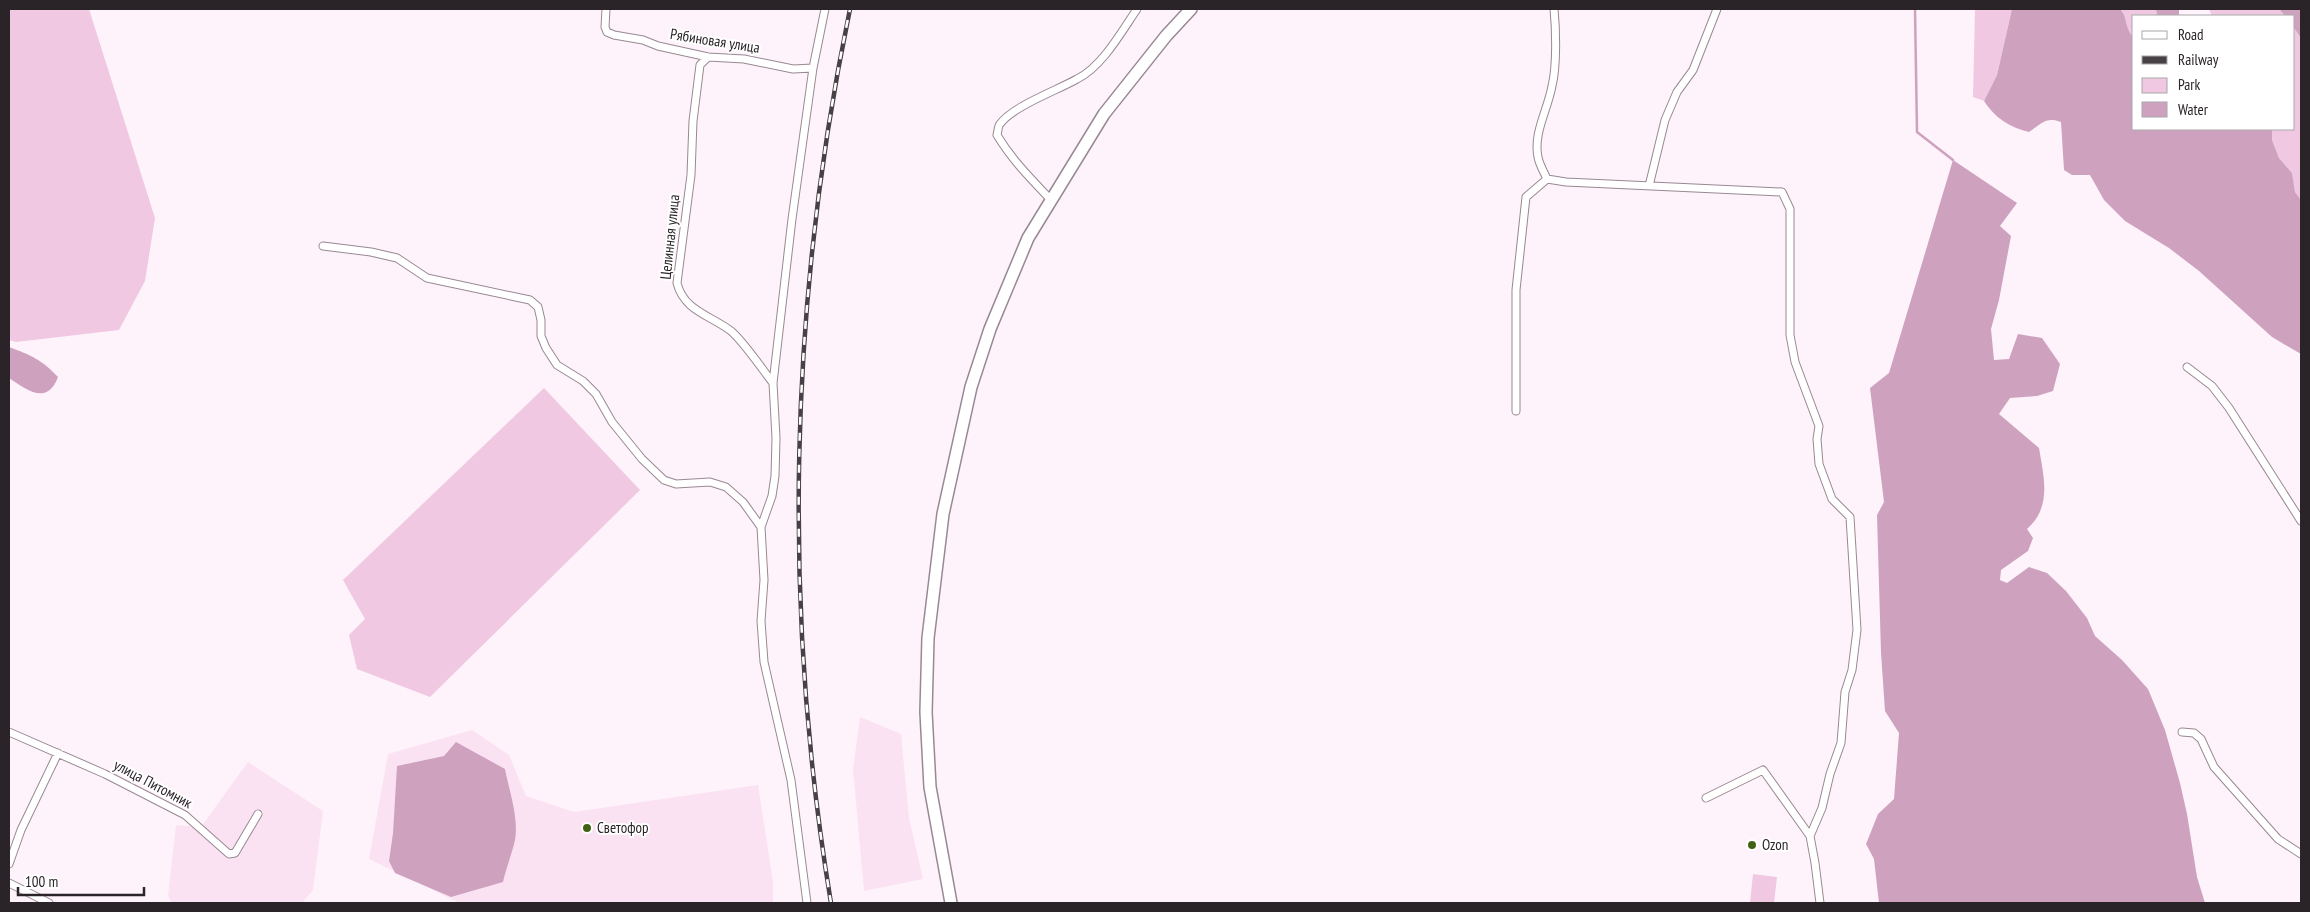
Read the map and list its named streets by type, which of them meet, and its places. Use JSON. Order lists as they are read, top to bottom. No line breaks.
{"streets":{"street":["Рябиновая улица","Целинная улица","улица Питомник"]},"crossings":[["Рябиновая улица","Целинная улица"]],"places":["Светофор","Ozon"],"legend":["Road","Railway","Park","Water"],"scale_bar":"100 m"}
